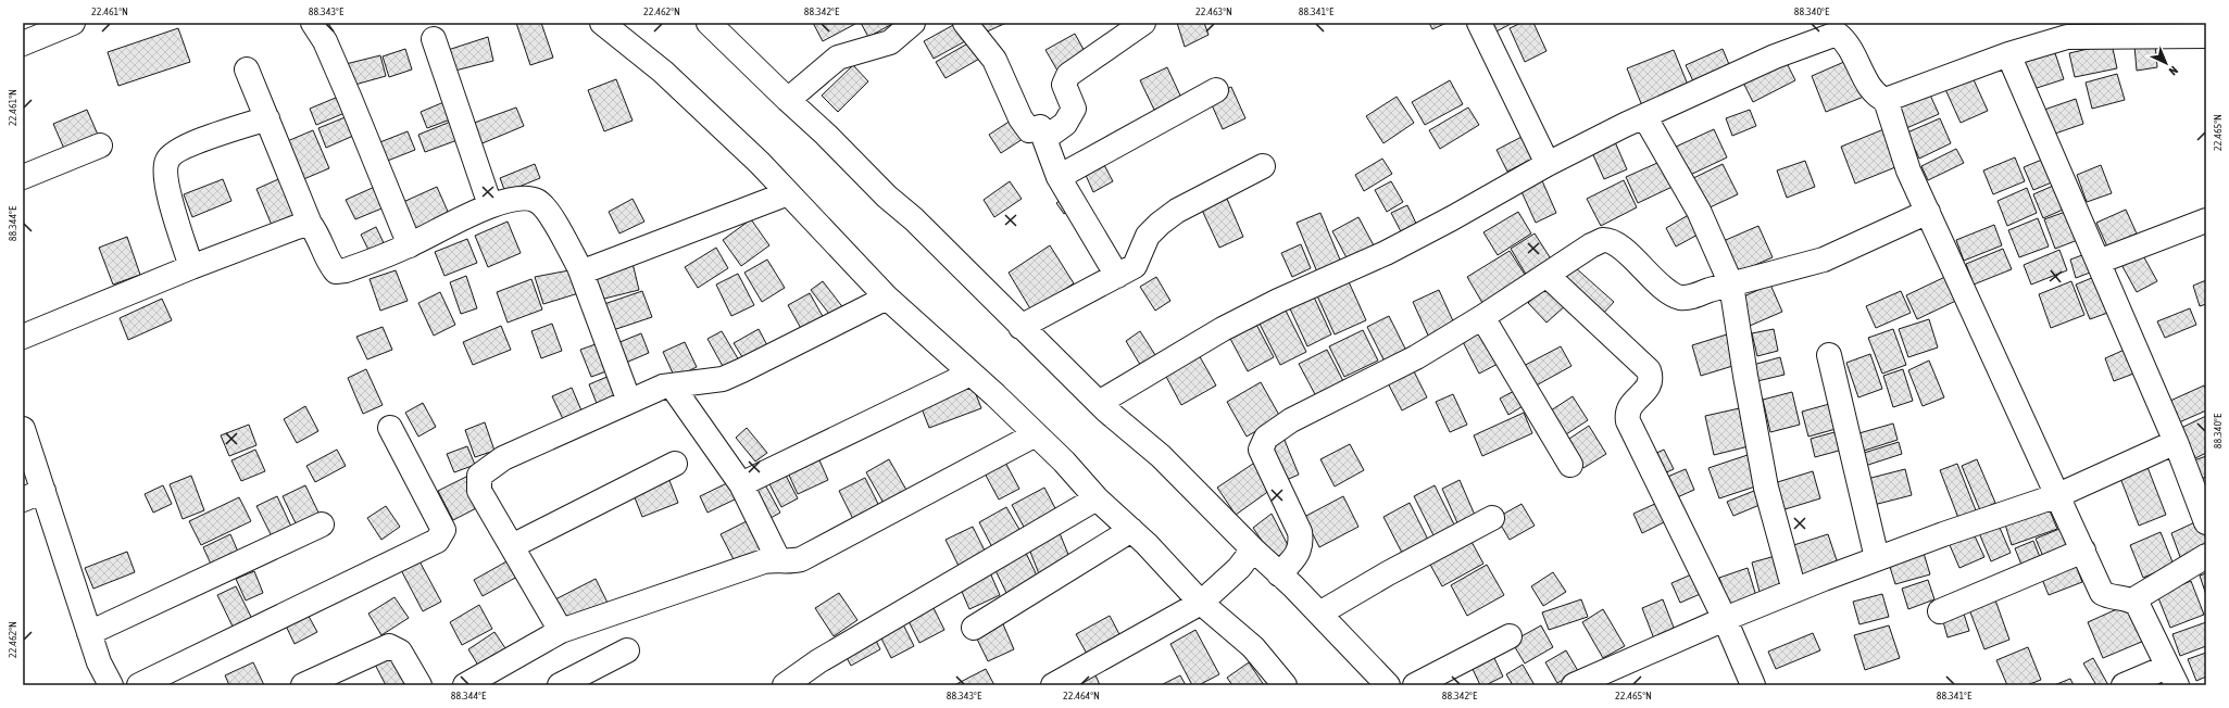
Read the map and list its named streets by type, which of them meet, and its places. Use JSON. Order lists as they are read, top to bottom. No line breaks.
{"north":"bottom right","coordinates":["22.461°N","88.343°E","22.462°N","88.342°E","22.463°N","88.341°E","88.340°E","22.465°N","88.344°E","22.464°N"]}
